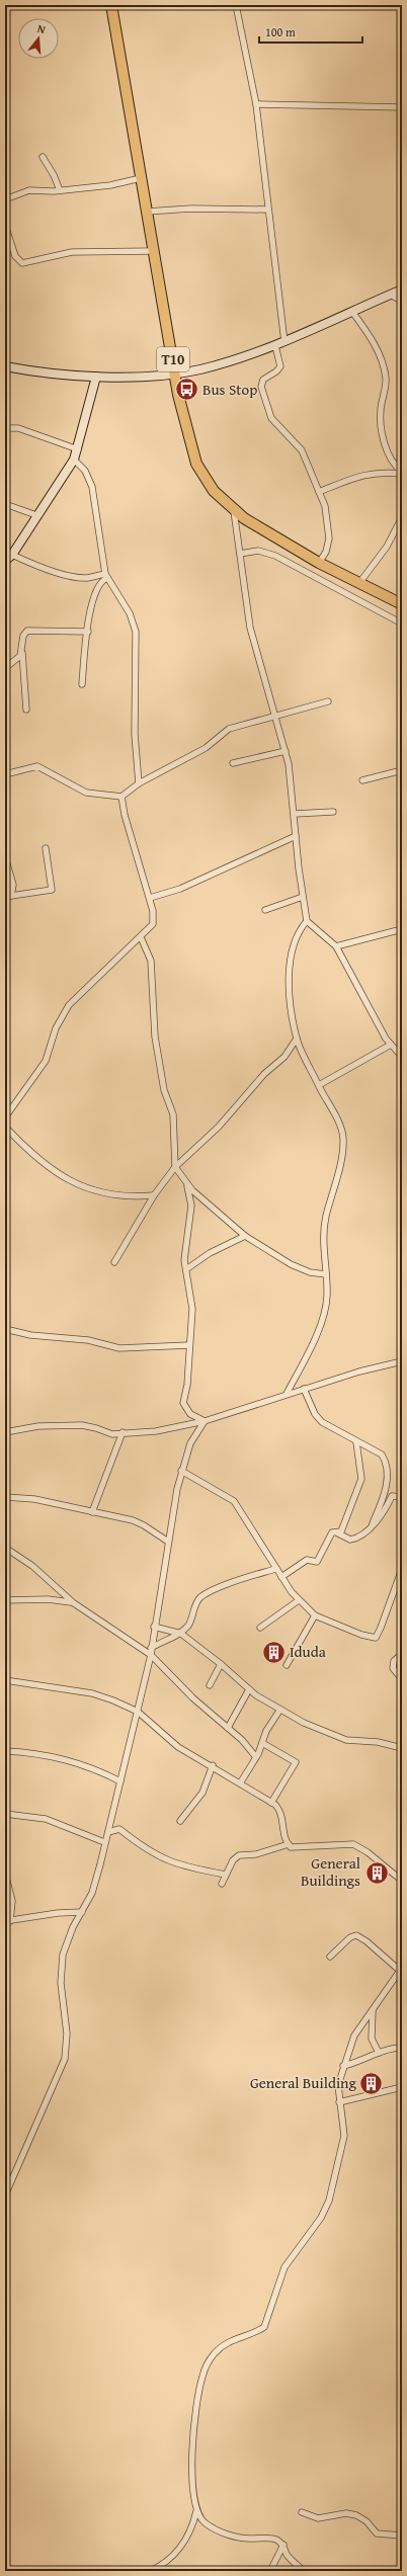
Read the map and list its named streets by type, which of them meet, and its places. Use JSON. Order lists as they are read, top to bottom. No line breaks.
{"streets":{"highway":["T10"]},"places":{"bus stop":["Bus Stop"],"building":["Iduda","General Buildings","General Building"]},"scale_bar":"100 m","north":"top"}
